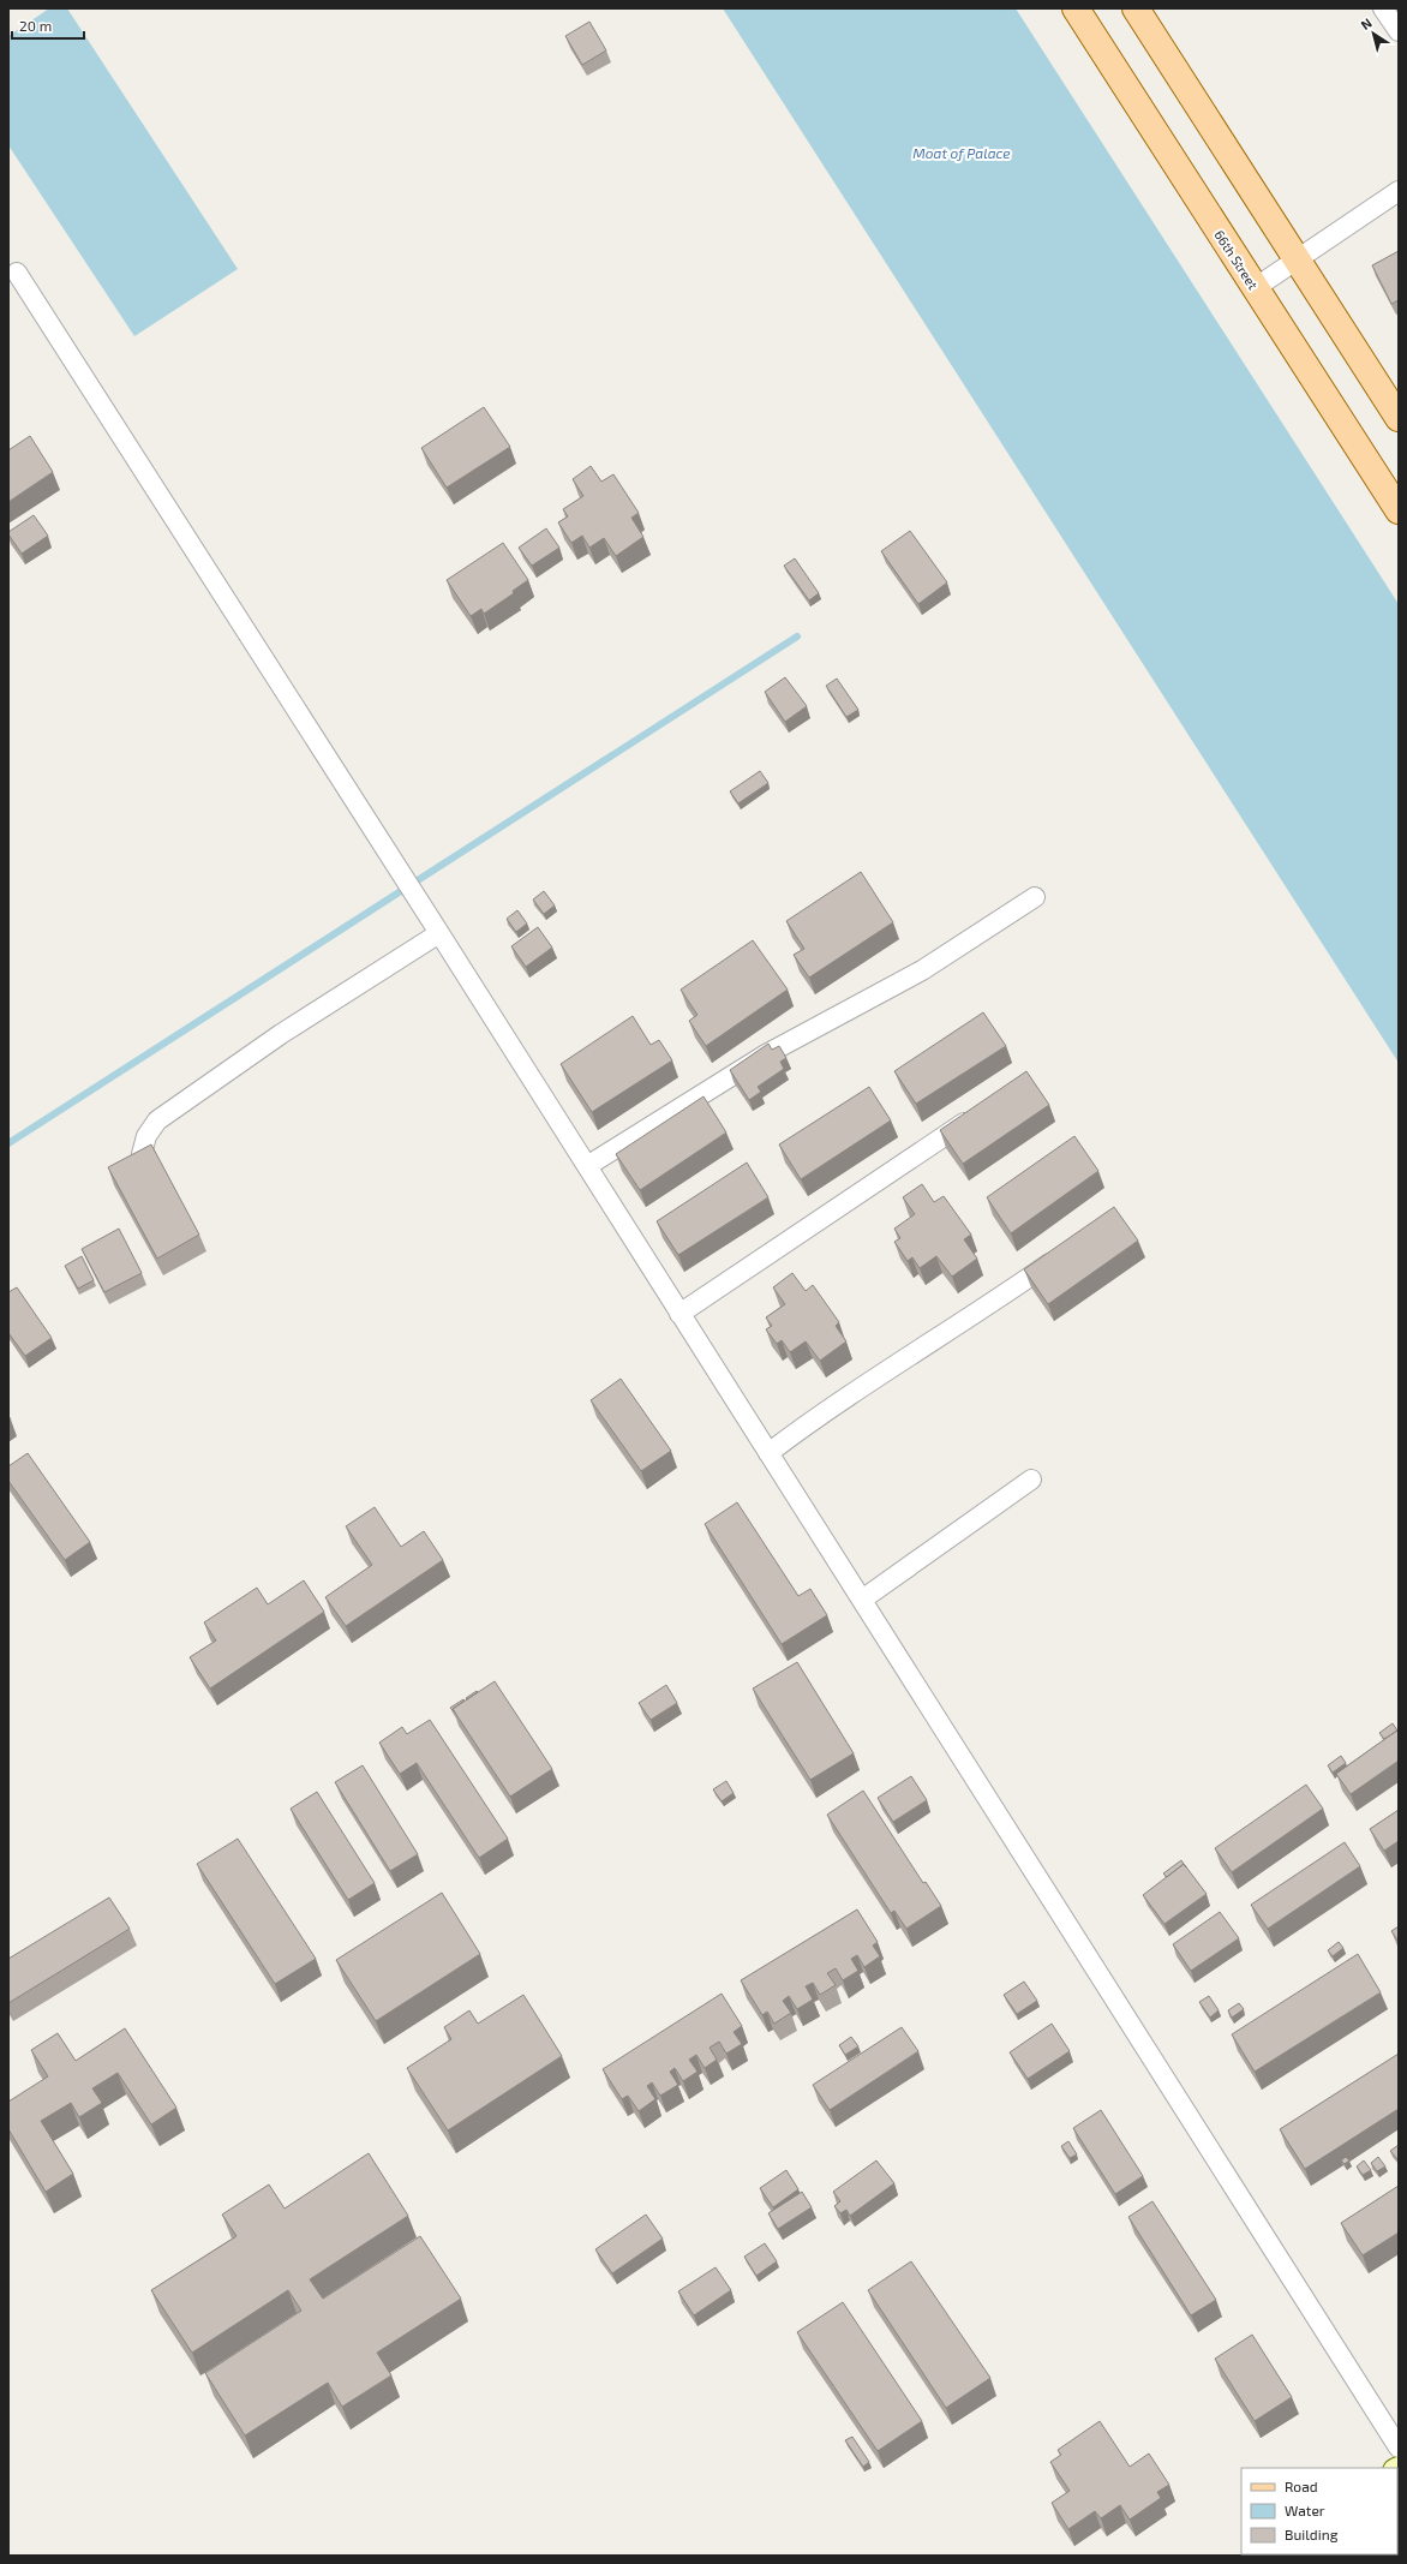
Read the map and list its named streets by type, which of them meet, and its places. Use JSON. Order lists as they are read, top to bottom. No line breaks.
{"streets":{"main road":["66th Street"]},"water":["Moat of Palace"],"legend":["Road","Water","Building"],"scale_bar":"20 m","north":"top left"}
